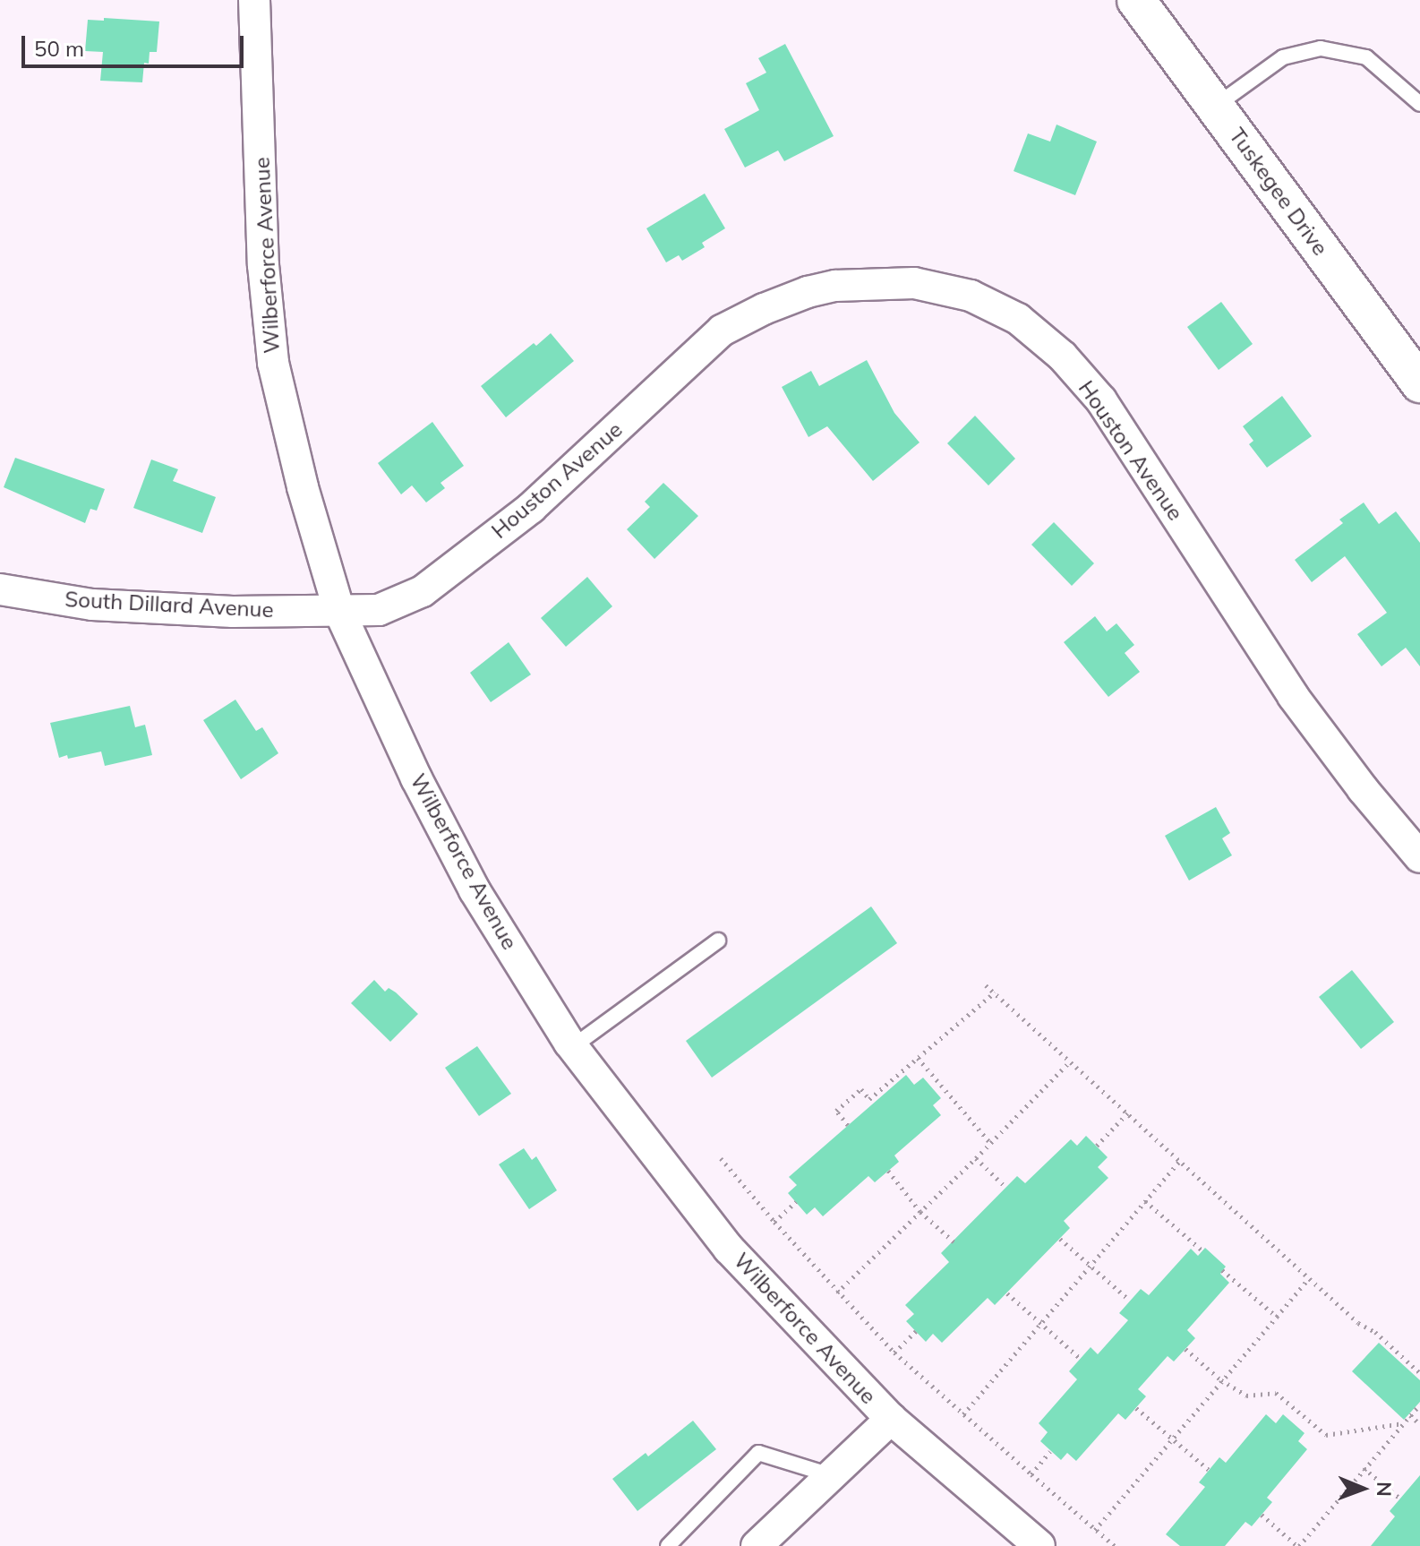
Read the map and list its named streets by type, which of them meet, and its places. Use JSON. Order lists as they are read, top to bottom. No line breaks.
{"streets":{"street":["Tuskegee Drive","Wilberforce Avenue","Houston Avenue","South Dillard Avenue"]},"crossings":[["Wilberforce Avenue","Houston Avenue"],["Wilberforce Avenue","South Dillard Avenue"],["Houston Avenue","South Dillard Avenue"]],"scale_bar":"50 m","north":"right"}
